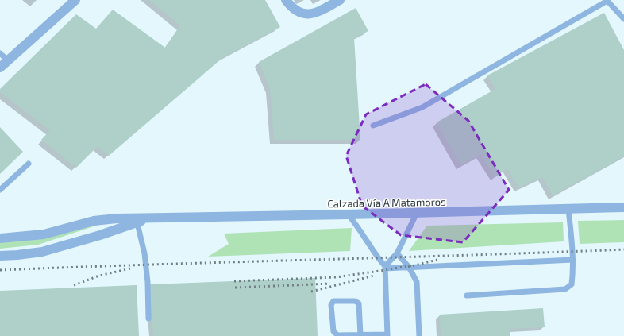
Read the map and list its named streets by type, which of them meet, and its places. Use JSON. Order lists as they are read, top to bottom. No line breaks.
{"streets":{"street":["Calzada Vía A Matamoros"]}}
